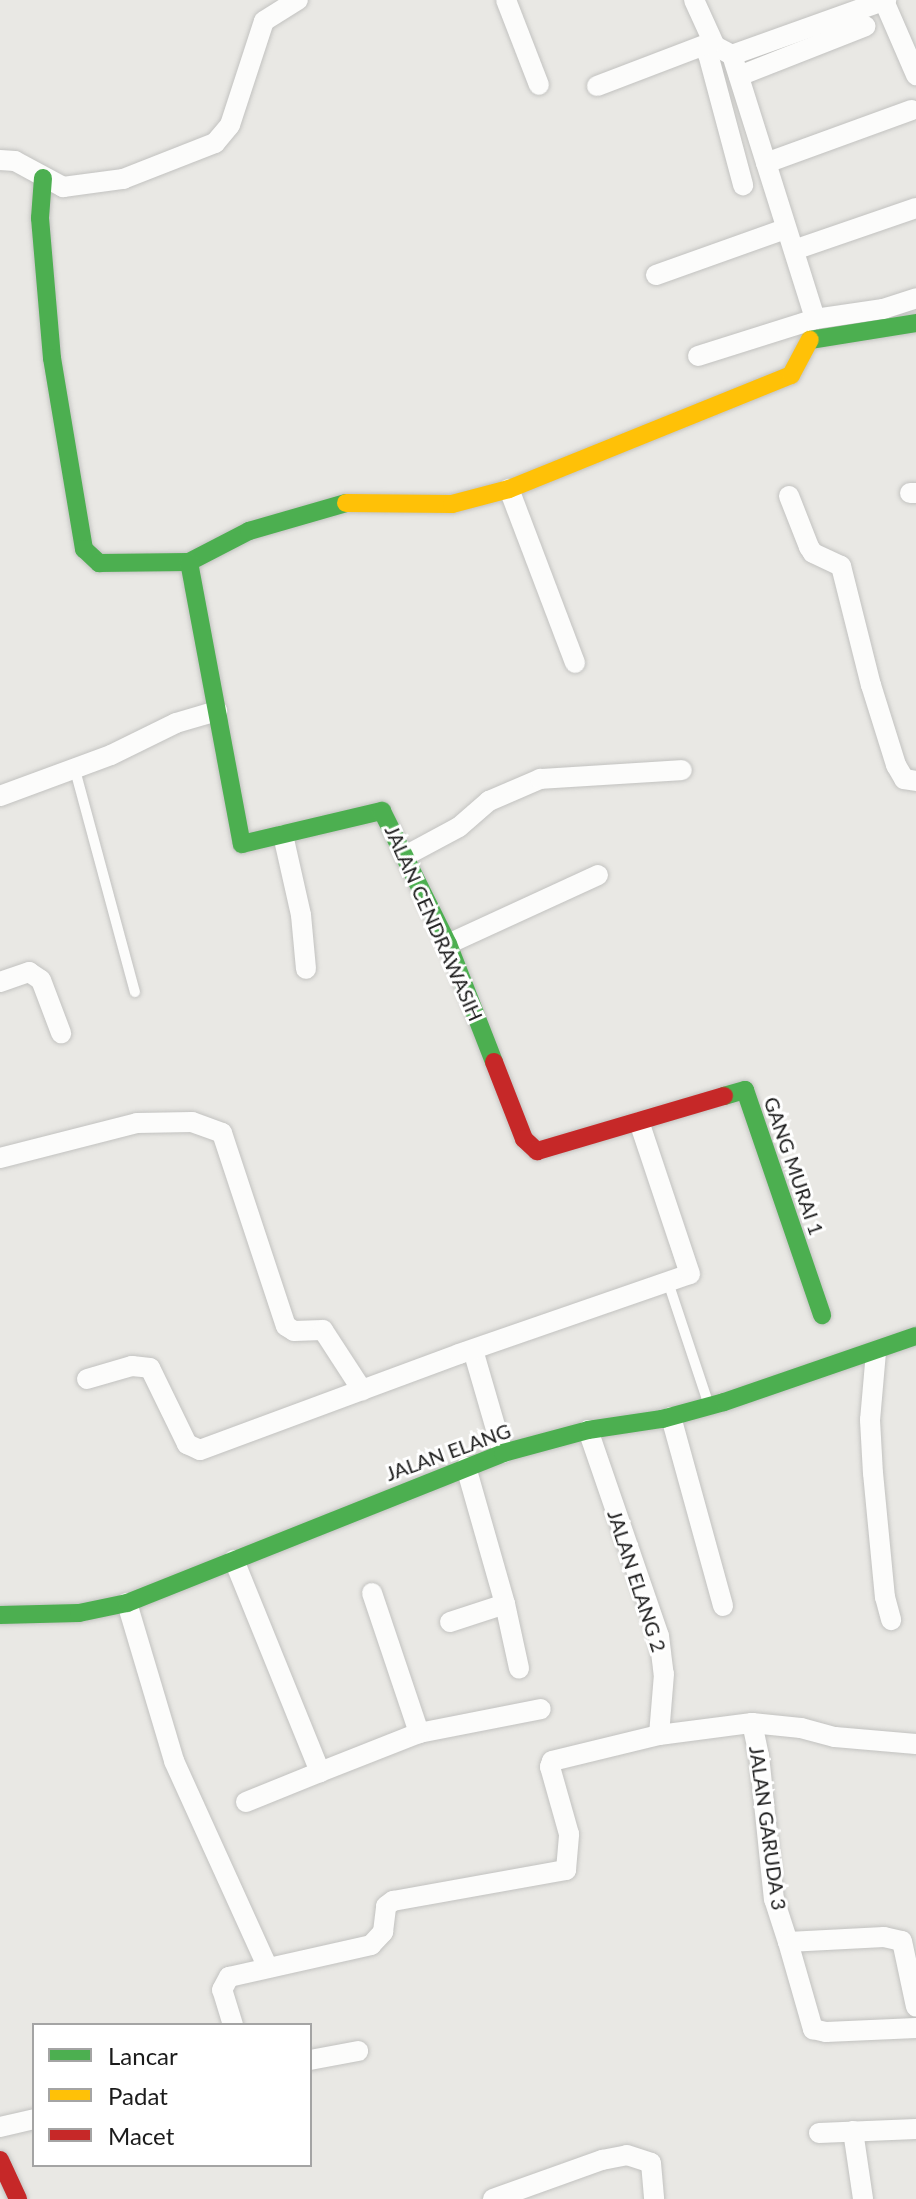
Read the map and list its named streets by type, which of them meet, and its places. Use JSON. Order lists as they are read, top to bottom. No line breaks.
{"streets":{"street":["JALAN CENDRAWASIH","GANG MURAI 1","JALAN ELANG","JALAN ELANG 2","JALAN GARUDA 3"]},"crossings":[["JALAN CENDRAWASIH","GANG MURAI 1"],["JALAN ELANG","JALAN ELANG 2"]],"legend":["Lancar","Padat","Macet"]}
